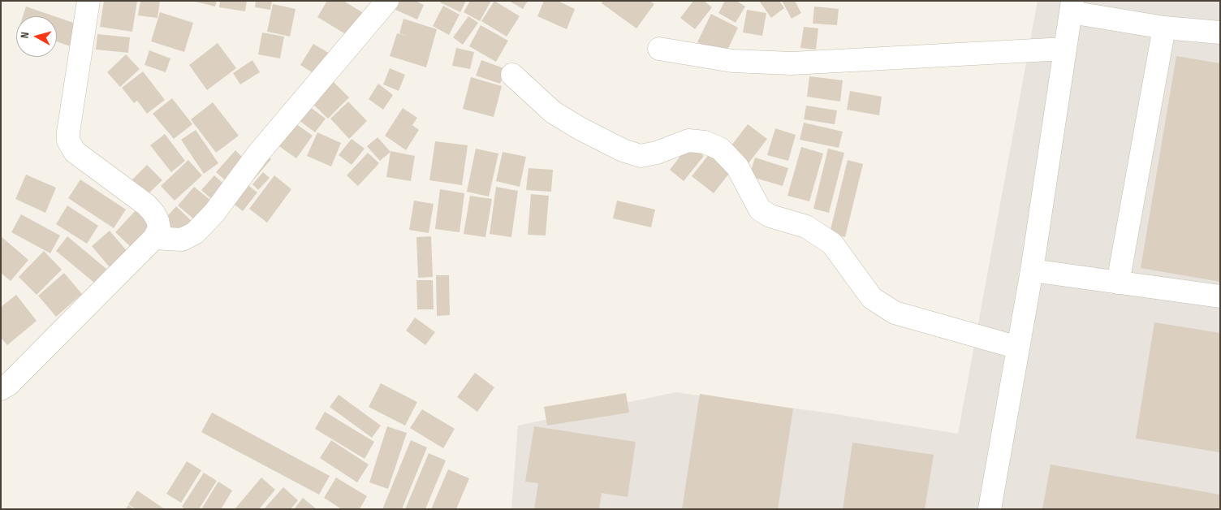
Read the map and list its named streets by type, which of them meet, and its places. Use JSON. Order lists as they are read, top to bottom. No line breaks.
{"north":"left"}
